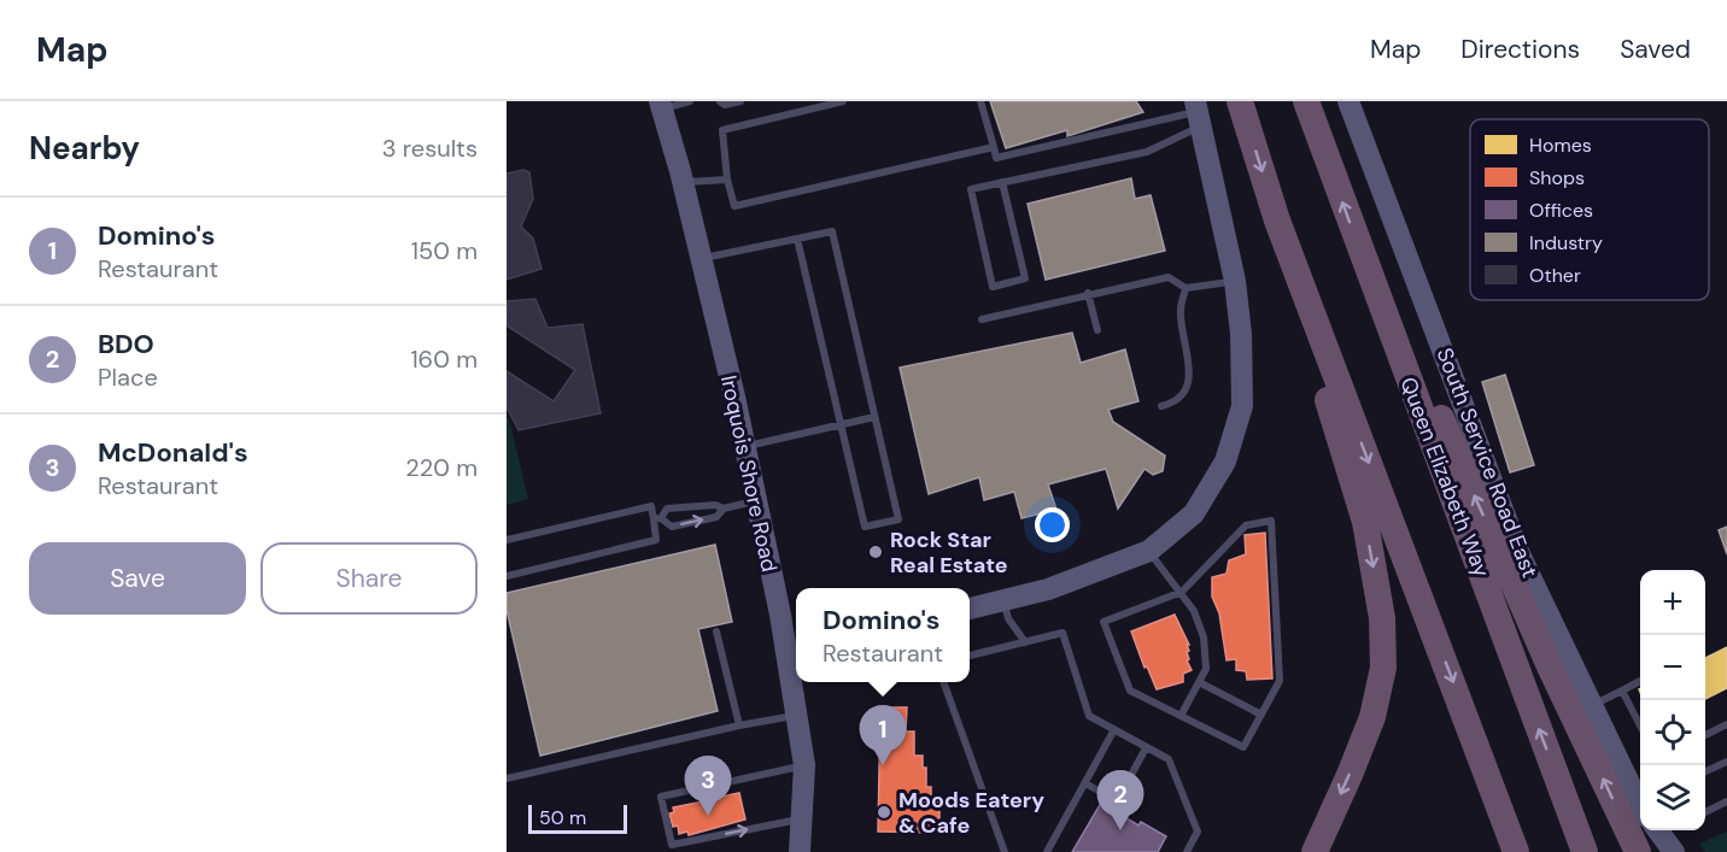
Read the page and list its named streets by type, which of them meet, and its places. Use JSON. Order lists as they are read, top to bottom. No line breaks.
{"streets":{"highway":["Queen Elizabeth Way"],"street":["South Service Road East","Iroquois Shore Road"]},"places":["Rock Star Real Estate","Moods Eatery & Cafe"],"legend":["Homes","Shops","Offices","Industry","Other"],"scale_bar":"50 m","page":{"header":"Map","nav":["Map","Directions","Saved"],"heading":["Nearby","3 results"],"list":[{"mark":"1","name":"Domino's","note":"Restaurant","value":"150 m"},{"mark":"2","name":"BDO","note":"Place","value":"160 m"},{"mark":"3","name":"McDonald's","note":"Restaurant","value":"220 m"}],"buttons":["Save","Share"],"map_buttons":["+","−"],"popup":["Domino's","Restaurant"],"pins":["1","3","2"],"scale":"50 m"}}
